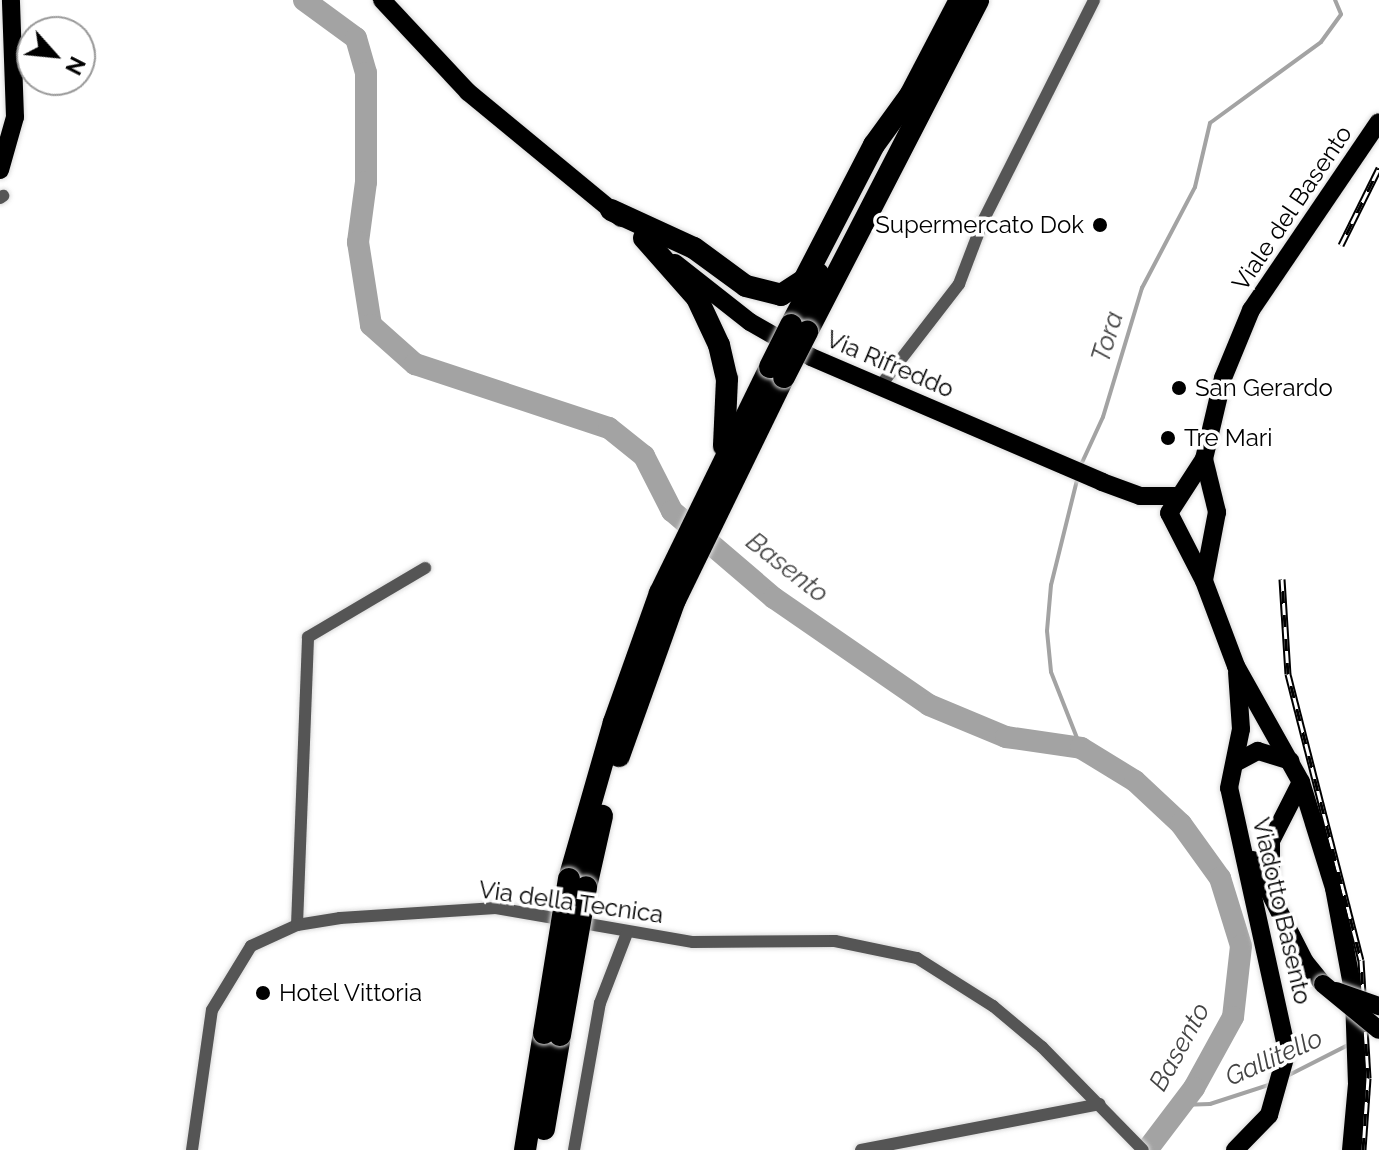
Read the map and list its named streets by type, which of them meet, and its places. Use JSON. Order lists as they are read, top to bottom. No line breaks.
{"streets":{"main road":["Viale del Basento","Via Rifreddo","Viadotto Basento"],"street":["Via della Tecnica"]},"water":["Tora","Basento","Gallitello"],"places":["Supermercato Dok","San Gerardo","Tre Mari","Hotel Vittoria"],"north":"bottom right"}
